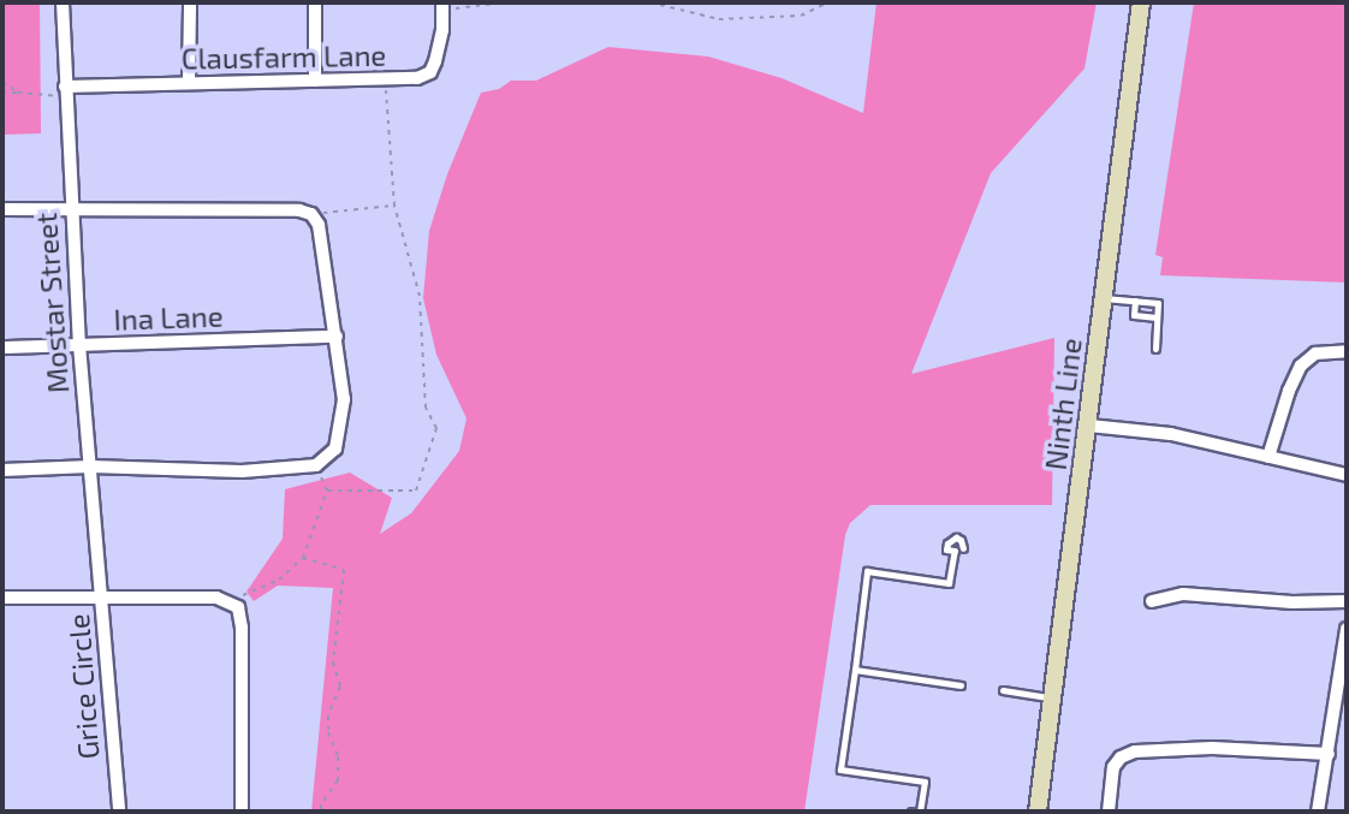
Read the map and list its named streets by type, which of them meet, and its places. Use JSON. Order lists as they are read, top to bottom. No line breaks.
{"streets":{"main road":["Ninth Line"],"street":["Clausfarm Lane","Mostar Street","Ina Lane","Grice Circle"]},"crossings":[["Clausfarm Lane","Mostar Street"],["Mostar Street","Ina Lane"],["Mostar Street","Grice Circle"]]}
